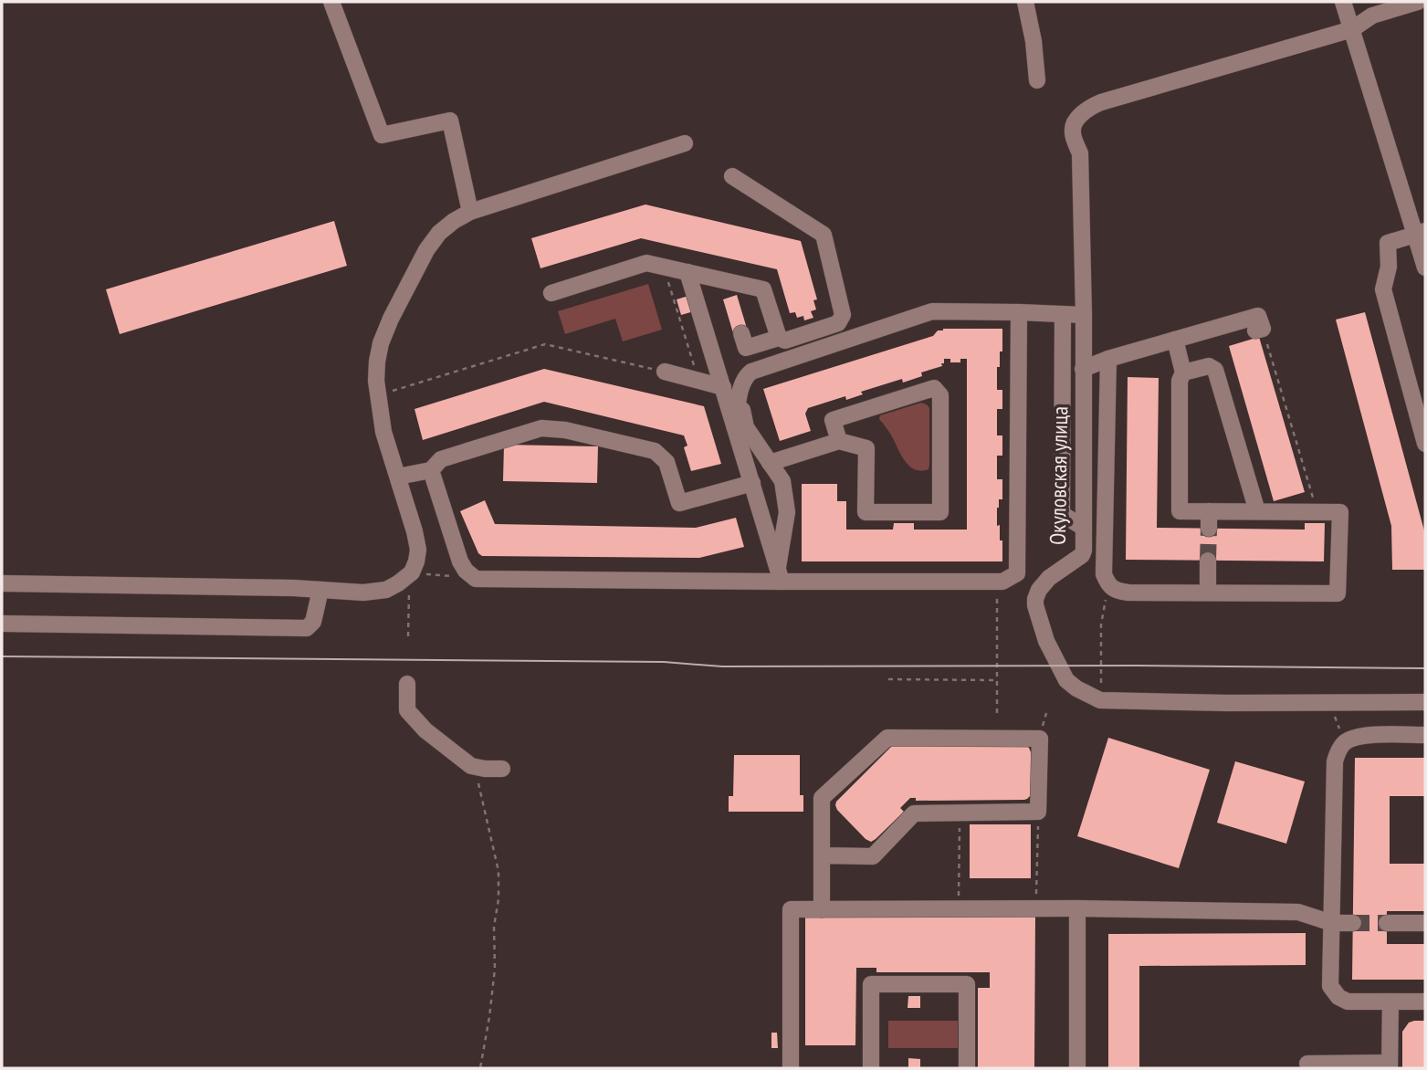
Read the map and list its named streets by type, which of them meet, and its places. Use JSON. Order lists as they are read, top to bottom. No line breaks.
{"streets":{"street":["Окуловская улица"]}}
